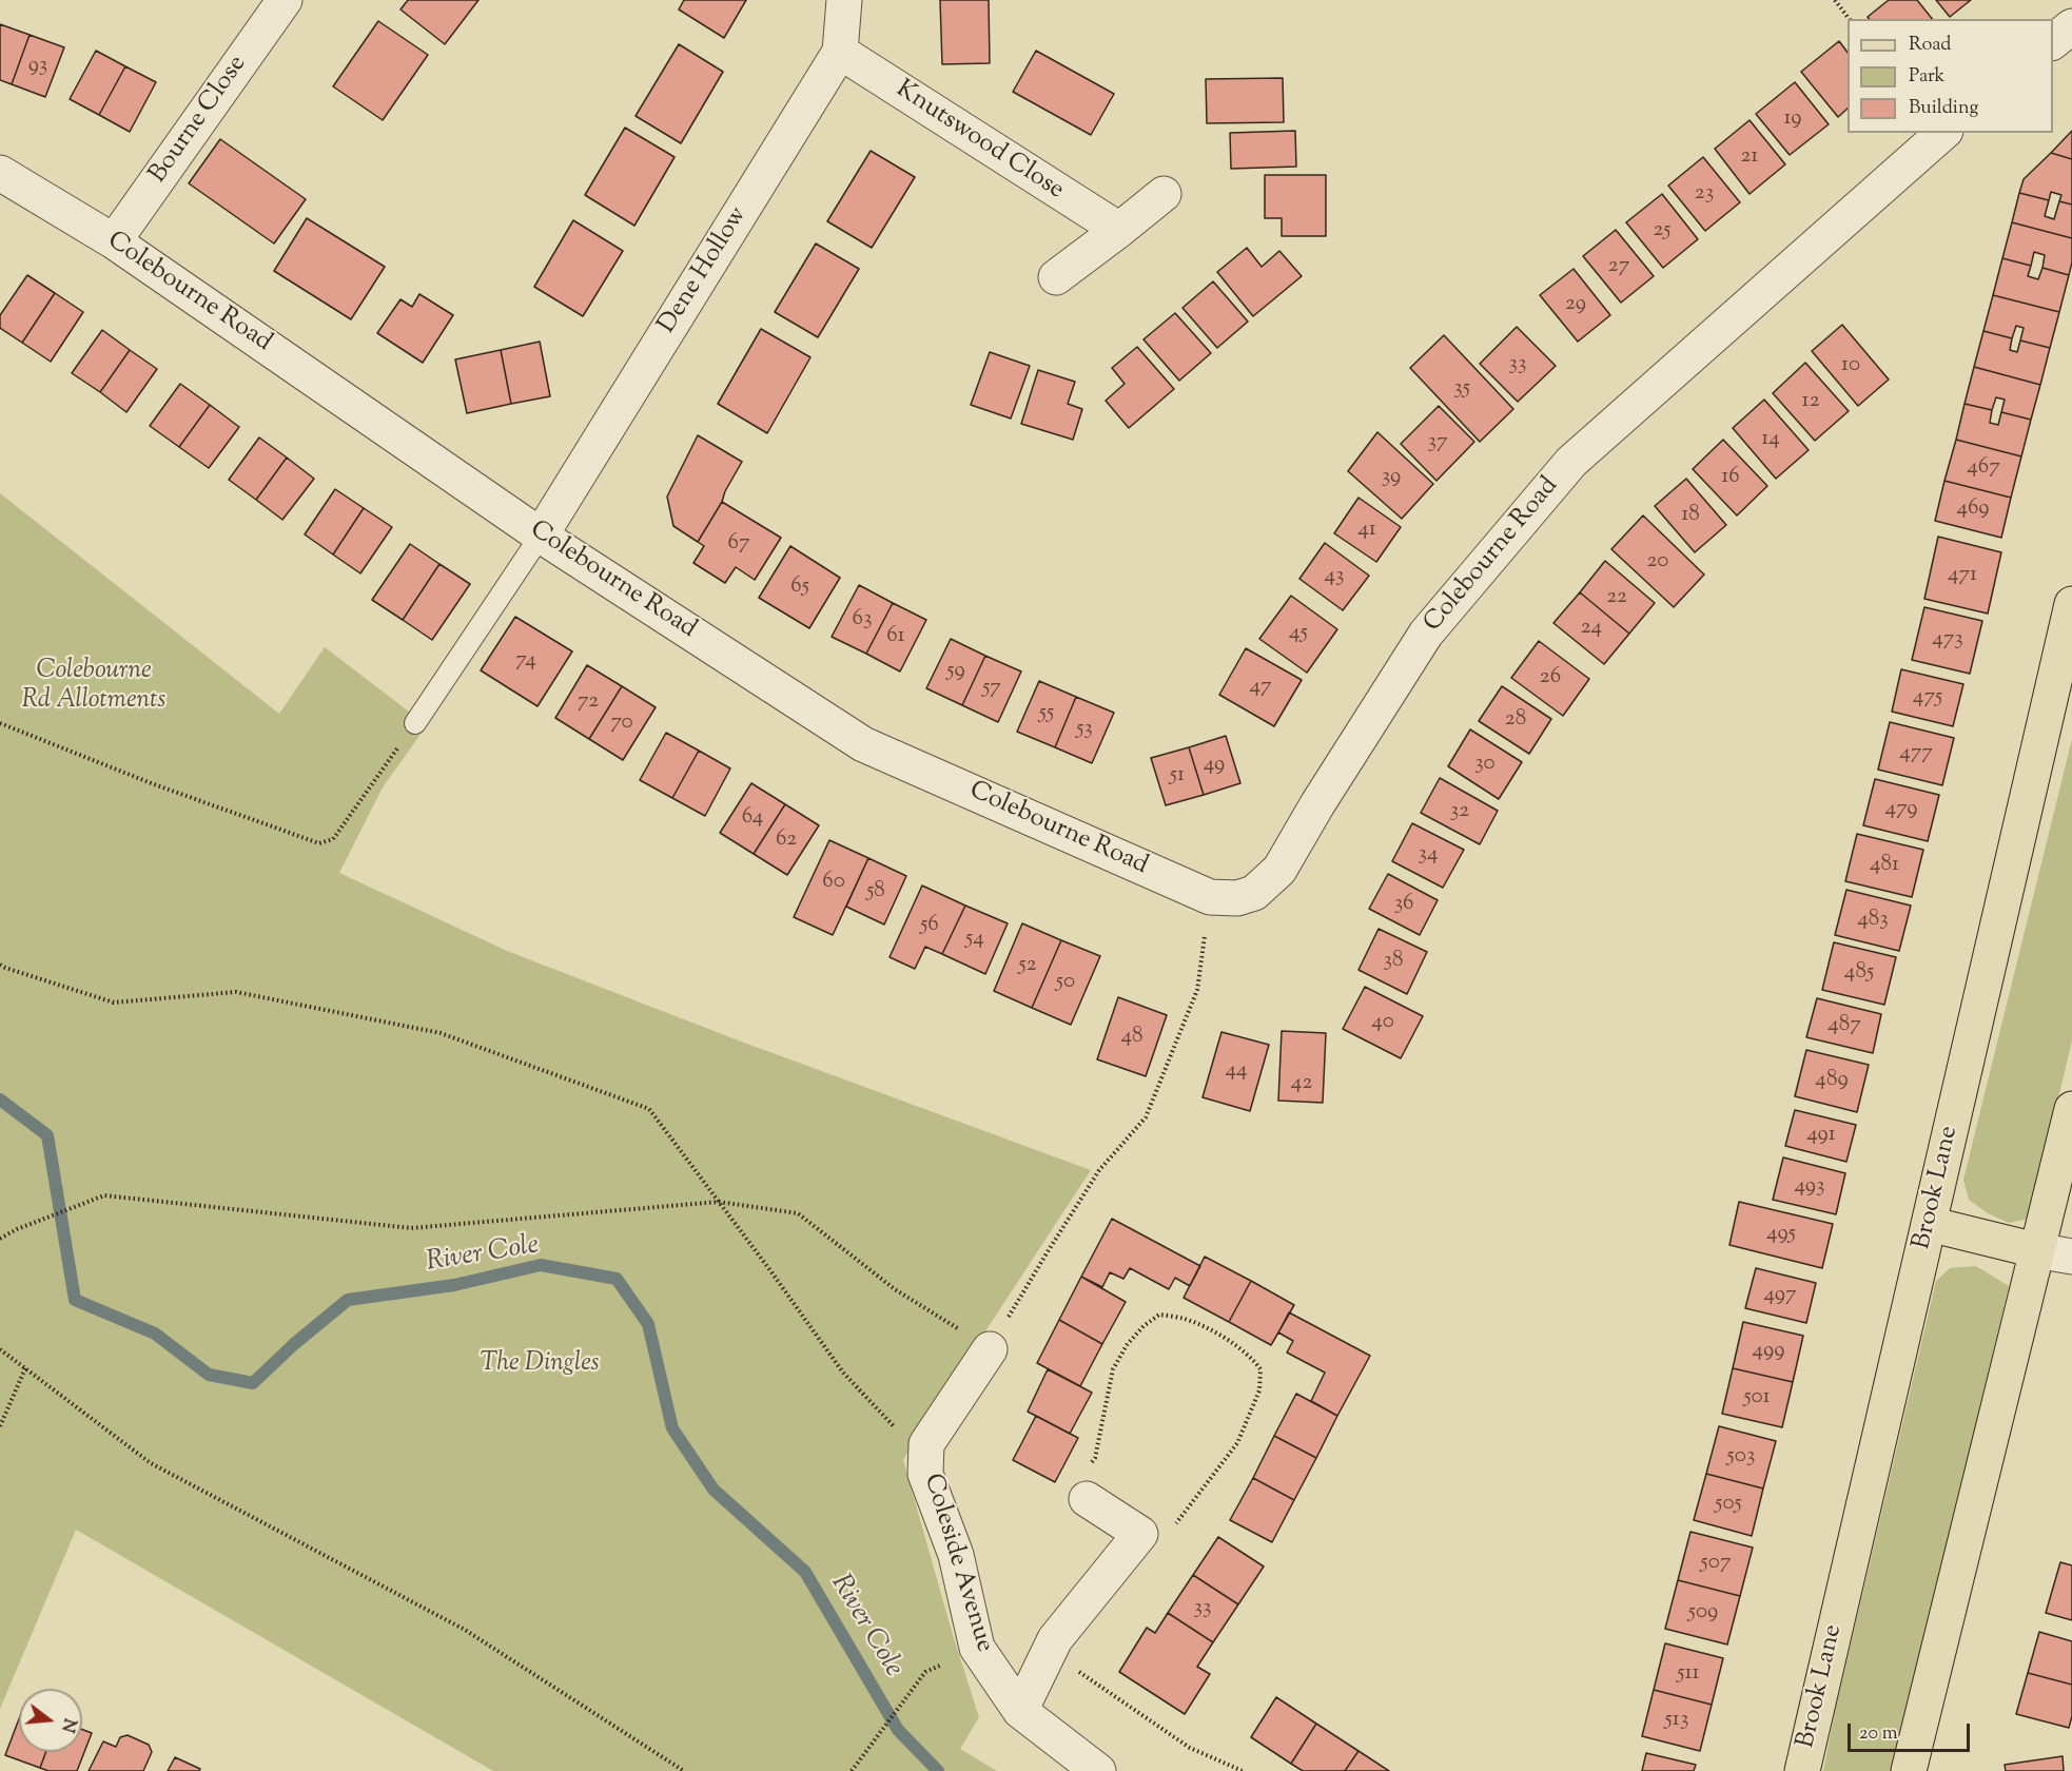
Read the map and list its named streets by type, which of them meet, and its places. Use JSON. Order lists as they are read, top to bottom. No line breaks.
{"streets":{"main road":["Brook Lane"],"street":["Bourne Close","Knutswood Close","Dene Hollow","Colebourne Road","Coleside Avenue"]},"crossings":[["Bourne Close","Colebourne Road"],["Knutswood Close","Dene Hollow"],["Dene Hollow","Colebourne Road"]],"water":["River Cole"],"parks":["Colebourne Rd Allotments","The Dingles"],"house_numbers":["93","19","21","23","25","27","29","33","10","35","12","14","37","467","39","16","469","18","41","67","20","471","43","65","22","63","24","45","61","473","74","59","26","47","57","475","72","55","28","70","53","477","30","49","51","479","32","64","62","34","481","60","58","36","483","56","54","38","52","485","50","40","487","48","44","489","42","491","493","495","497","499","501","503","505","507","33","509","511","513"],"legend":["Road","Park","Building"],"scale_bar":"20 m","north":"right"}
